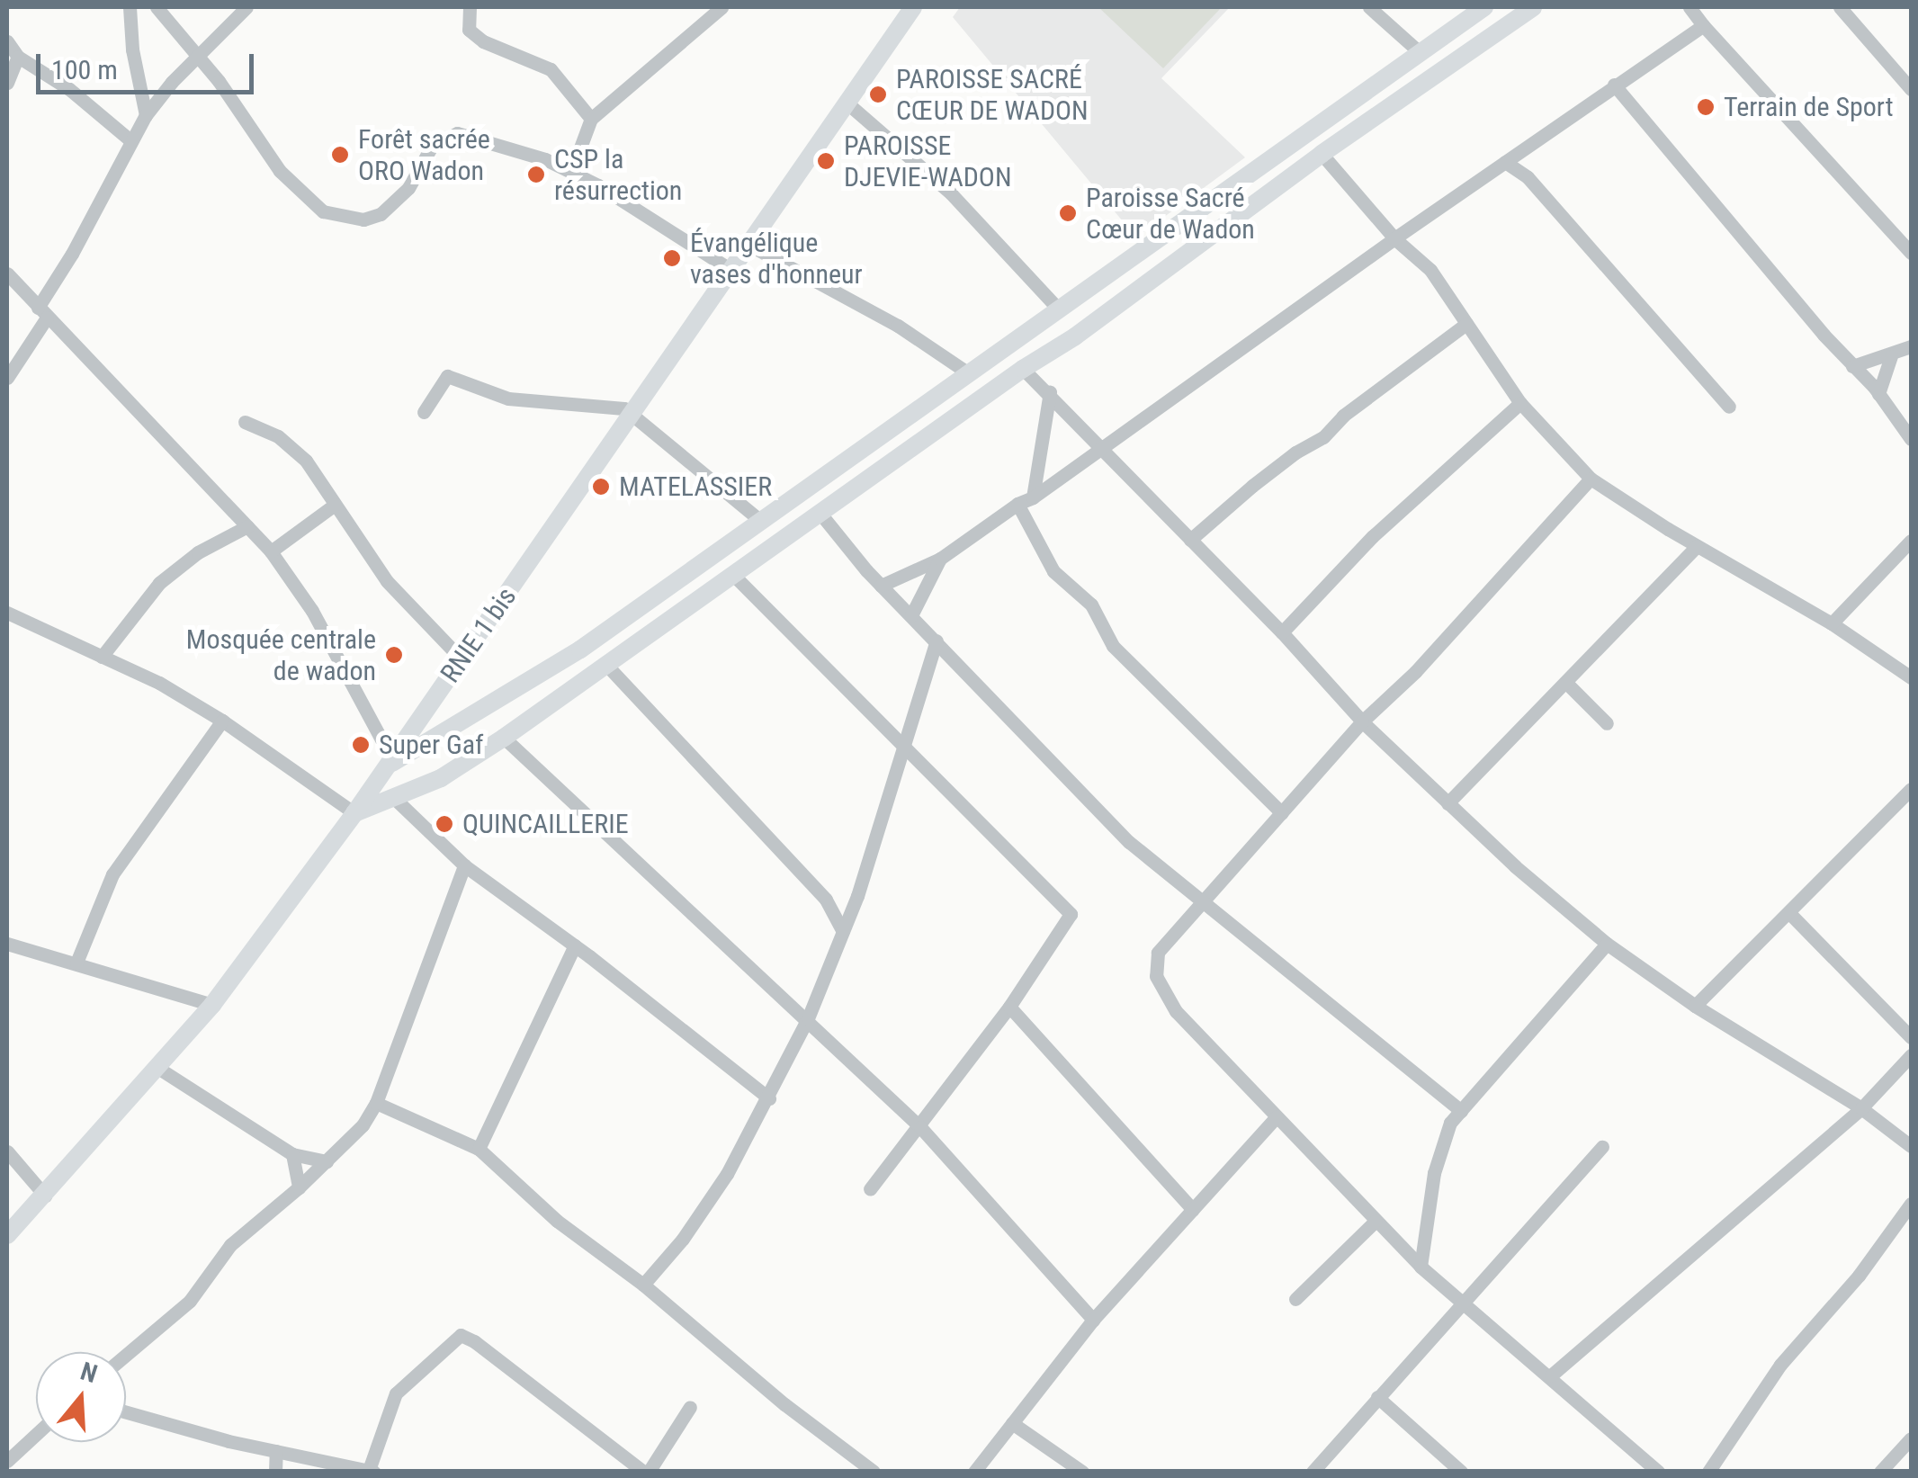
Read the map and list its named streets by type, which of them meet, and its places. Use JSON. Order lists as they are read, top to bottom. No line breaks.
{"streets":{"main road":["RNIE 1 bis"]},"places":["PAROISSE SACRÉ CŒUR DE WADON","Terrain de Sport","Forêt sacrée ORO Wadon","PAROISSE DJEVIE-WADON","CSP la résurrection","Paroisse Sacré Cœur de Wadon","Évangélique vases d'honneur","MATELASSIER","Mosquée centrale de wadon","Super Gaf","QUINCAILLERIE"],"scale_bar":"100 m","north":"top"}
